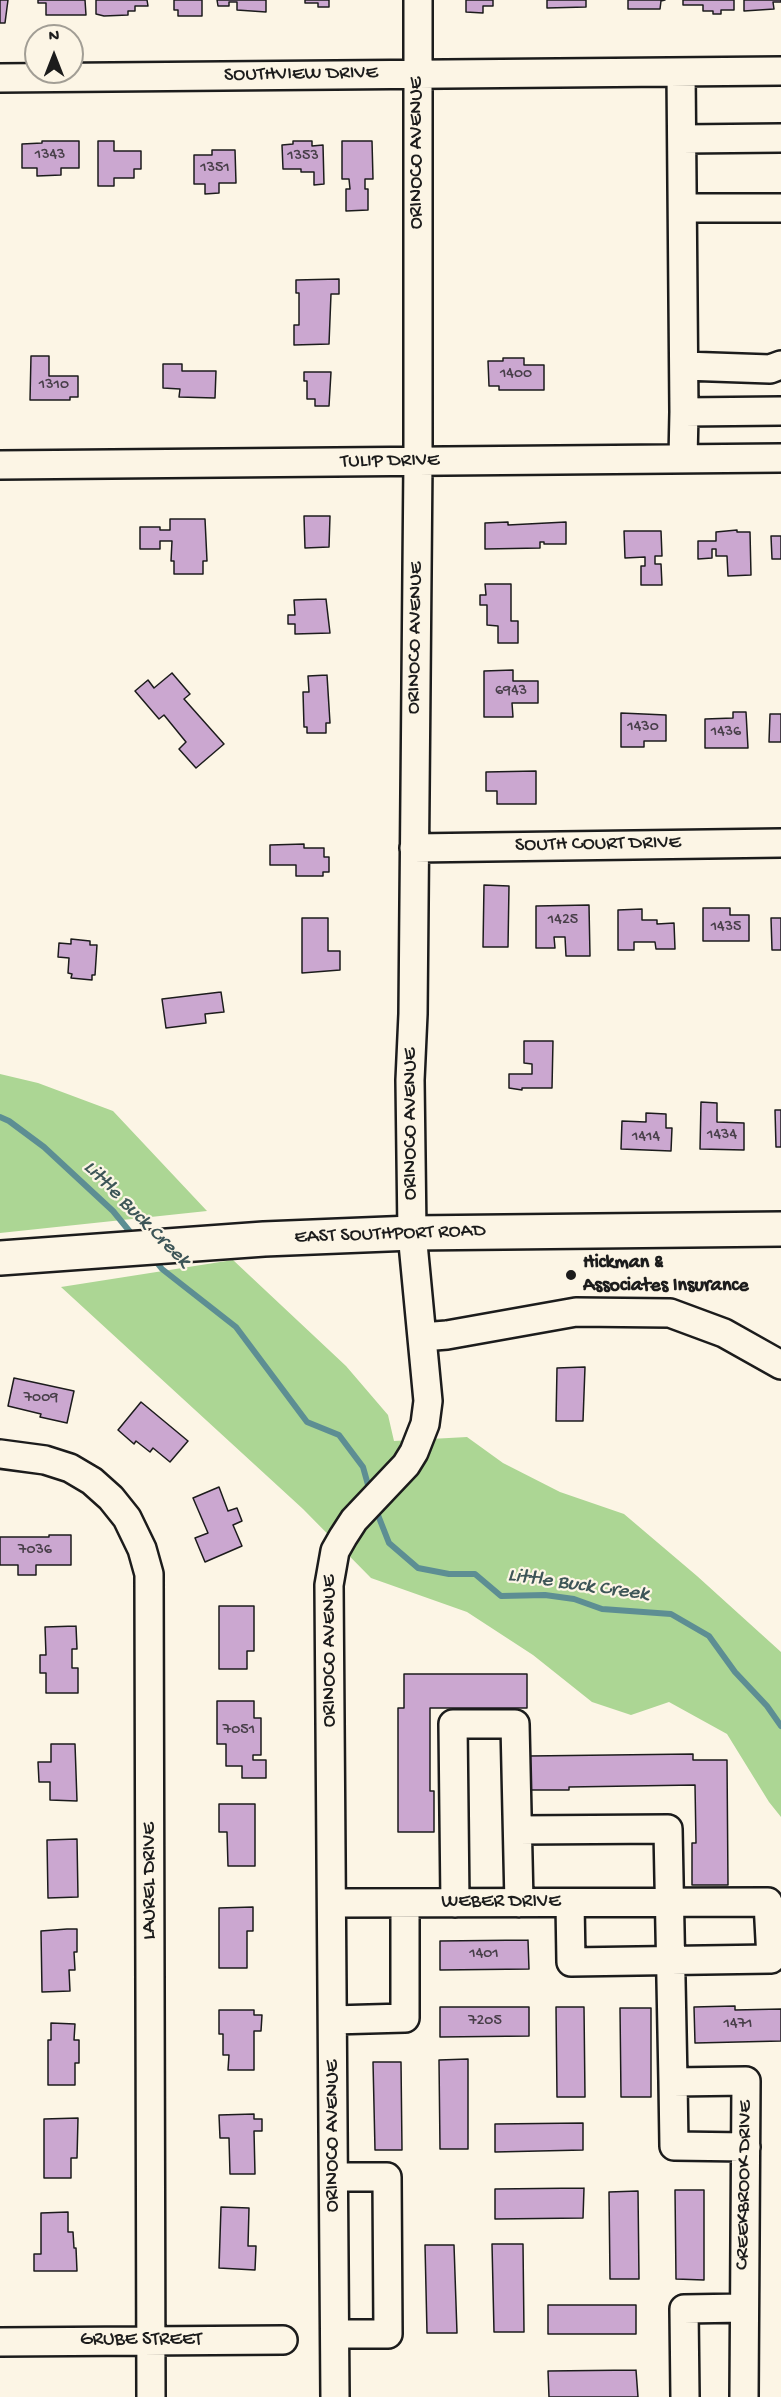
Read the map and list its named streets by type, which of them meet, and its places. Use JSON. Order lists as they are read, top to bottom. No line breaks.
{"streets":{"main road":["EAST SOUTHPORT ROAD"],"street":["SOUTHVIEW DRIVE","ORINOCO AVENUE","TULIP DRIVE","SOUTH COURT DRIVE","LAUREL DRIVE","WEBER DRIVE","CREEKBROOK DRIVE","GRUBE STREET"]},"crossings":[["SOUTHVIEW DRIVE","ORINOCO AVENUE"],["ORINOCO AVENUE","TULIP DRIVE"],["ORINOCO AVENUE","SOUTH COURT DRIVE"],["ORINOCO AVENUE","EAST SOUTHPORT ROAD"],["ORINOCO AVENUE","WEBER DRIVE"],["LAUREL DRIVE","GRUBE STREET"]],"water":["Little Buck Creek"],"places":["Hickman & Associates Insurance"],"house_numbers":["1343","1353","1351","1400","1310","6943","1430","1436","1425","1435","1434","1414","7009","7036","7051","1401","7205","1471"],"north":"top"}
